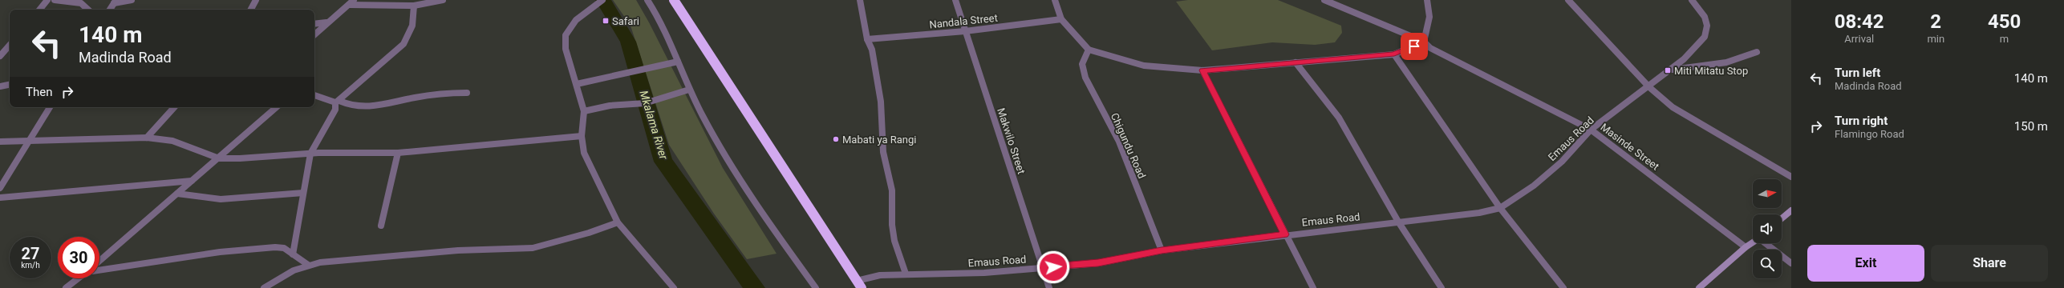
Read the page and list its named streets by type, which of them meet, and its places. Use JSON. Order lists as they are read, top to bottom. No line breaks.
{"streets":{"street":["Nandala Street","Emaus Road","Makwilo Street","Chigundu Road","Masinde Street"]},"crossings":[["Nandala Street","Makwilo Street"],["Emaus Road","Makwilo Street"],["Emaus Road","Chigundu Road"],["Emaus Road","Masinde Street"]],"water":["Mkalama River"],"places":{"transit":["Safari","Miti Mitatu Stop"],"other":["Mabati ya Rangi"]},"north":"right","page":{"eta":["08:42","Arrival","2","min","450","m"],"turn":["140 m","Madinda Road"],"list":[{"name":"Turn left","note":"Madinda Road","value":"140 m"},{"name":"Turn right","note":"Flamingo Road","value":"150 m"}],"then":"Then","speed":"27 km/h","limit":"30","buttons":["Exit","Share"]}}
